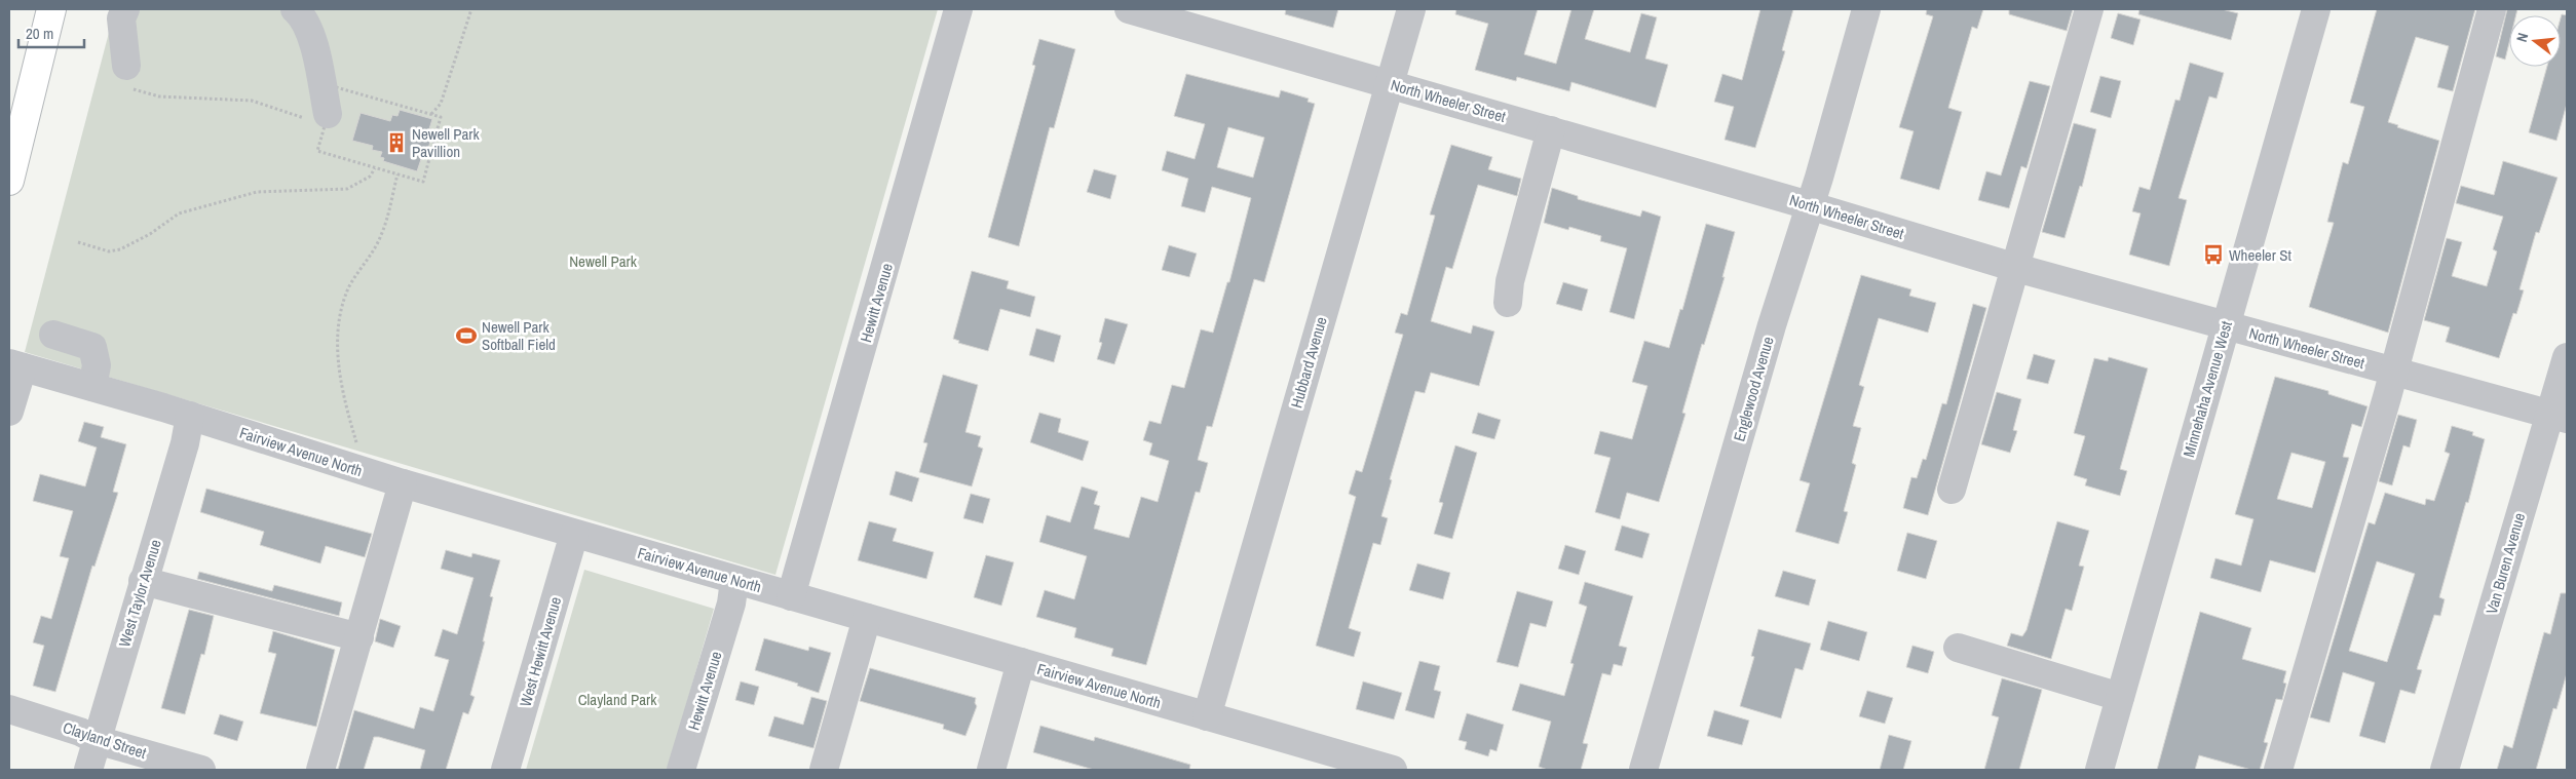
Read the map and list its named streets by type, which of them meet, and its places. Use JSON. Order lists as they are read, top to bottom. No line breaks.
{"streets":{"street":["North Wheeler Street","Hewitt Avenue","Hubbard Avenue","Englewood Avenue","Minnehaha Avenue West","Fairview Avenue North","Van Buren Avenue","West Taylor Avenue","West Hewitt Avenue","Clayland Street"]},"crossings":[["North Wheeler Street","Hubbard Avenue"],["North Wheeler Street","Englewood Avenue"],["North Wheeler Street","Minnehaha Avenue West"],["North Wheeler Street","Van Buren Avenue"],["Hewitt Avenue","Fairview Avenue North"],["Hubbard Avenue","Fairview Avenue North"],["Fairview Avenue North","West Taylor Avenue"],["Fairview Avenue North","West Hewitt Avenue"],["West Taylor Avenue","Clayland Street"]],"parks":["Newell Park","Clayland Park"],"places":{"building":["Newell Park Pavillion"],"bus stop":["Wheeler St"],"sports":["Newell Park Softball Field"]},"scale_bar":"20 m","north":"left"}
